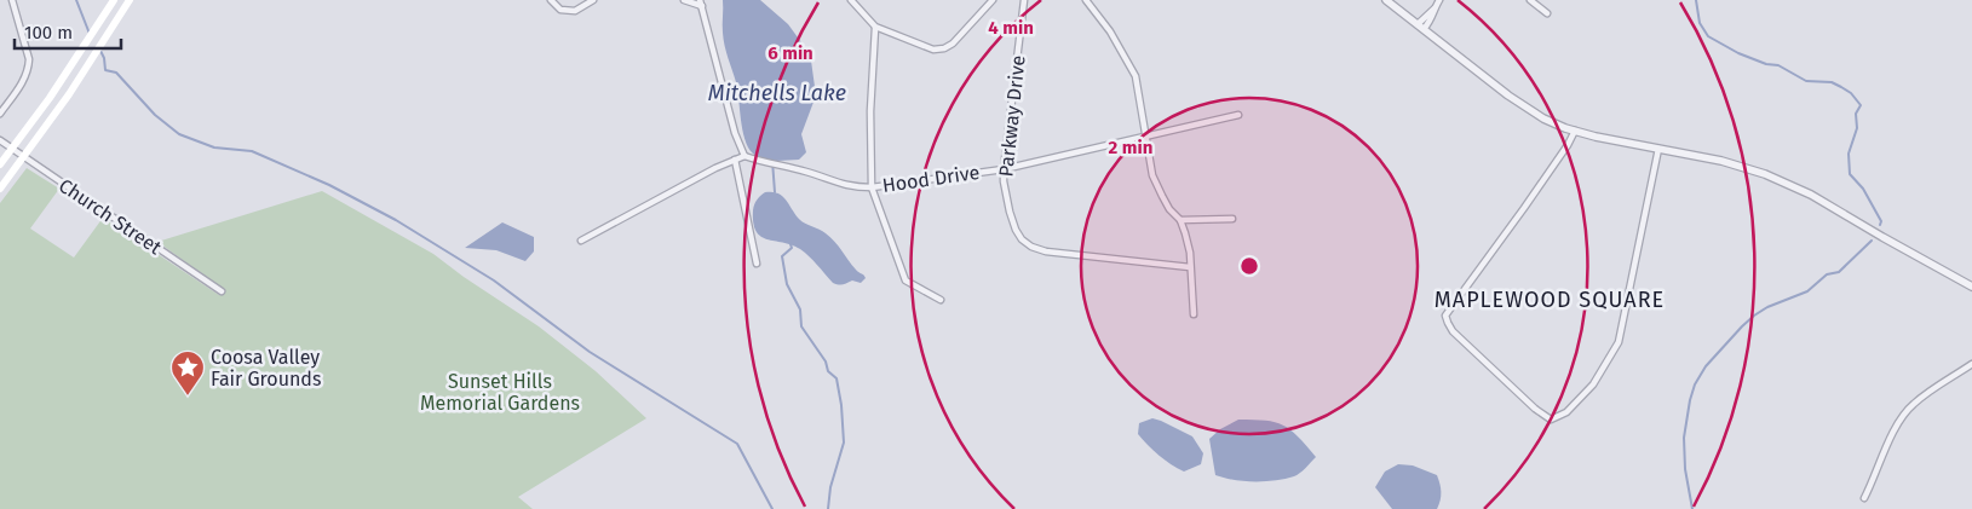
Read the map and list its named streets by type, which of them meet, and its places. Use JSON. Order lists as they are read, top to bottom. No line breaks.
{"streets":{"street":["Parkway Drive","Hood Drive","Church Street"]},"crossings":[["Parkway Drive","Hood Drive"]],"districts":["MAPLEWOOD SQUARE"],"water":["Mitchells Lake"],"parks":["Sunset Hills Memorial Gardens"],"places":{"place":["Coosa Valley Fair Grounds"]},"scale_bar":"100 m","rings":["4 min","6 min","2 min"]}
